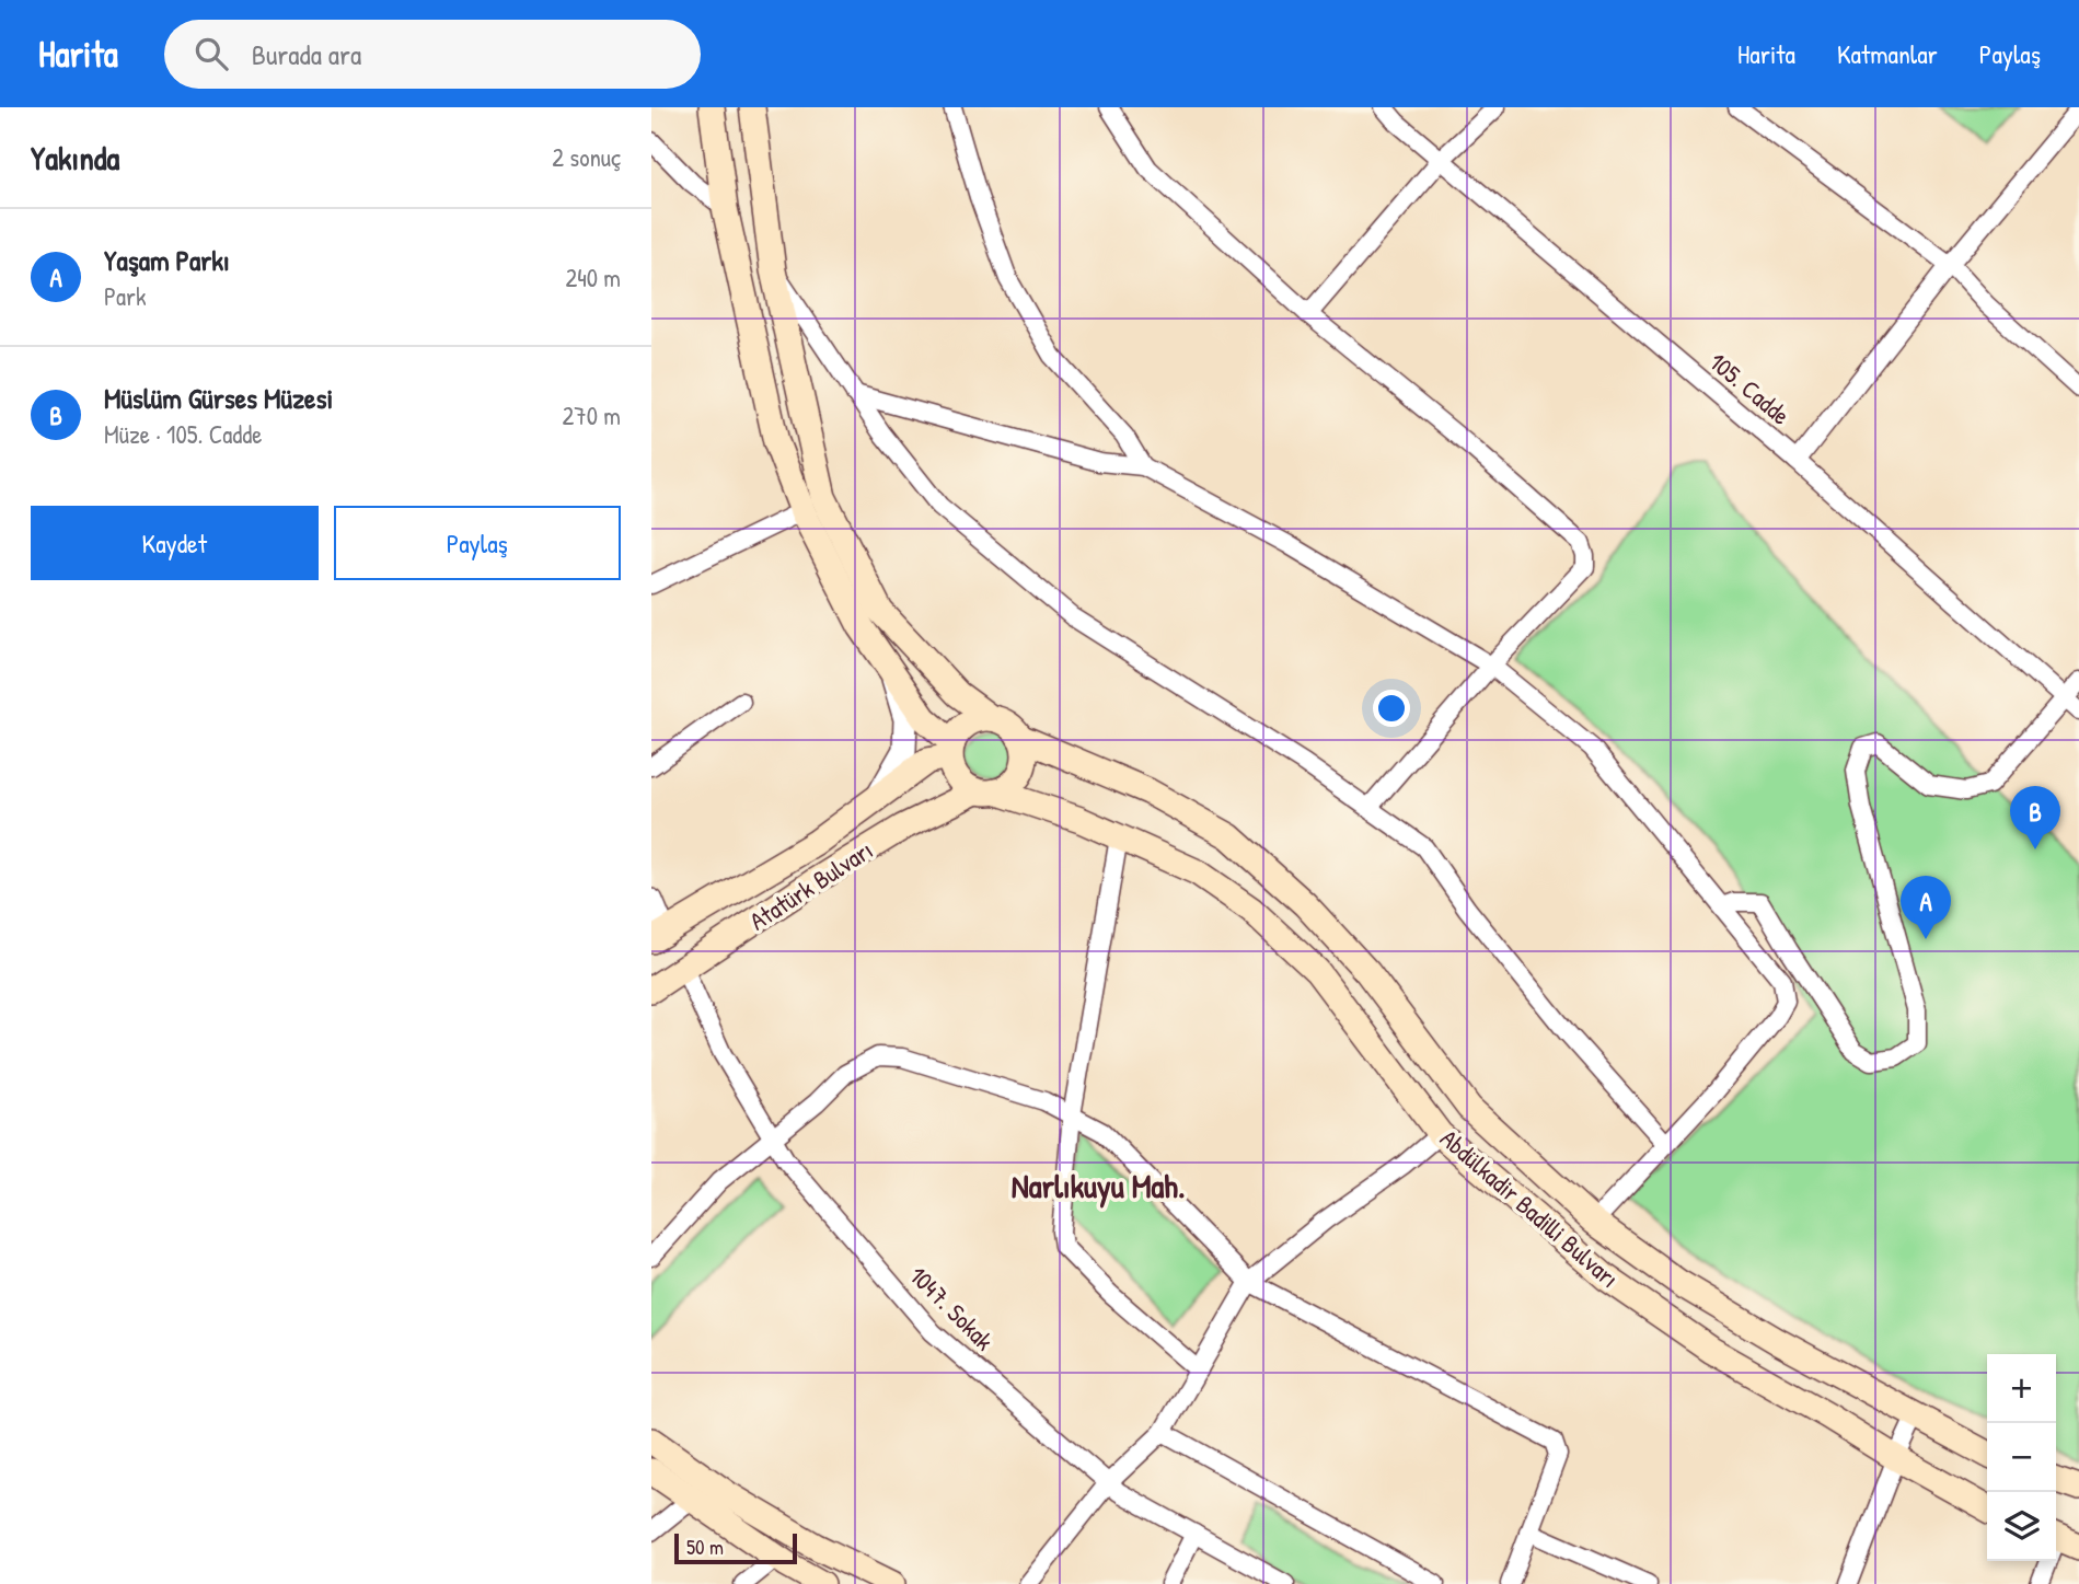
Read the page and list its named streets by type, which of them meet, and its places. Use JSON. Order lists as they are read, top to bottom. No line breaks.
{"streets":{"main road":["Atatürk Bulvarı","Abdülkadir Badilli Bulvarı"],"street":["105. Cadde","1047. Sokak"]},"crossings":[["Atatürk Bulvarı","Abdülkadir Badilli Bulvarı"],["Atatürk Bulvarı","1047. Sokak"]],"districts":["Narlıkuyu Mah."],"scale_bar":"50 m","page":{"header":"Harita","search":"Burada ara","nav":["Harita","Katmanlar","Paylaş"],"heading":["Yakında","2 sonuç"],"list":[{"mark":"A","name":"Yaşam Parkı","note":"Park","value":"240 m"},{"mark":"B","name":"Müslüm Gürses Müzesi","note":"Müze · 105. Cadde","value":"270 m"}],"buttons":["Kaydet","Paylaş"],"pins":["B","A"],"map_buttons":["+","−"],"scale":"50 m"}}
